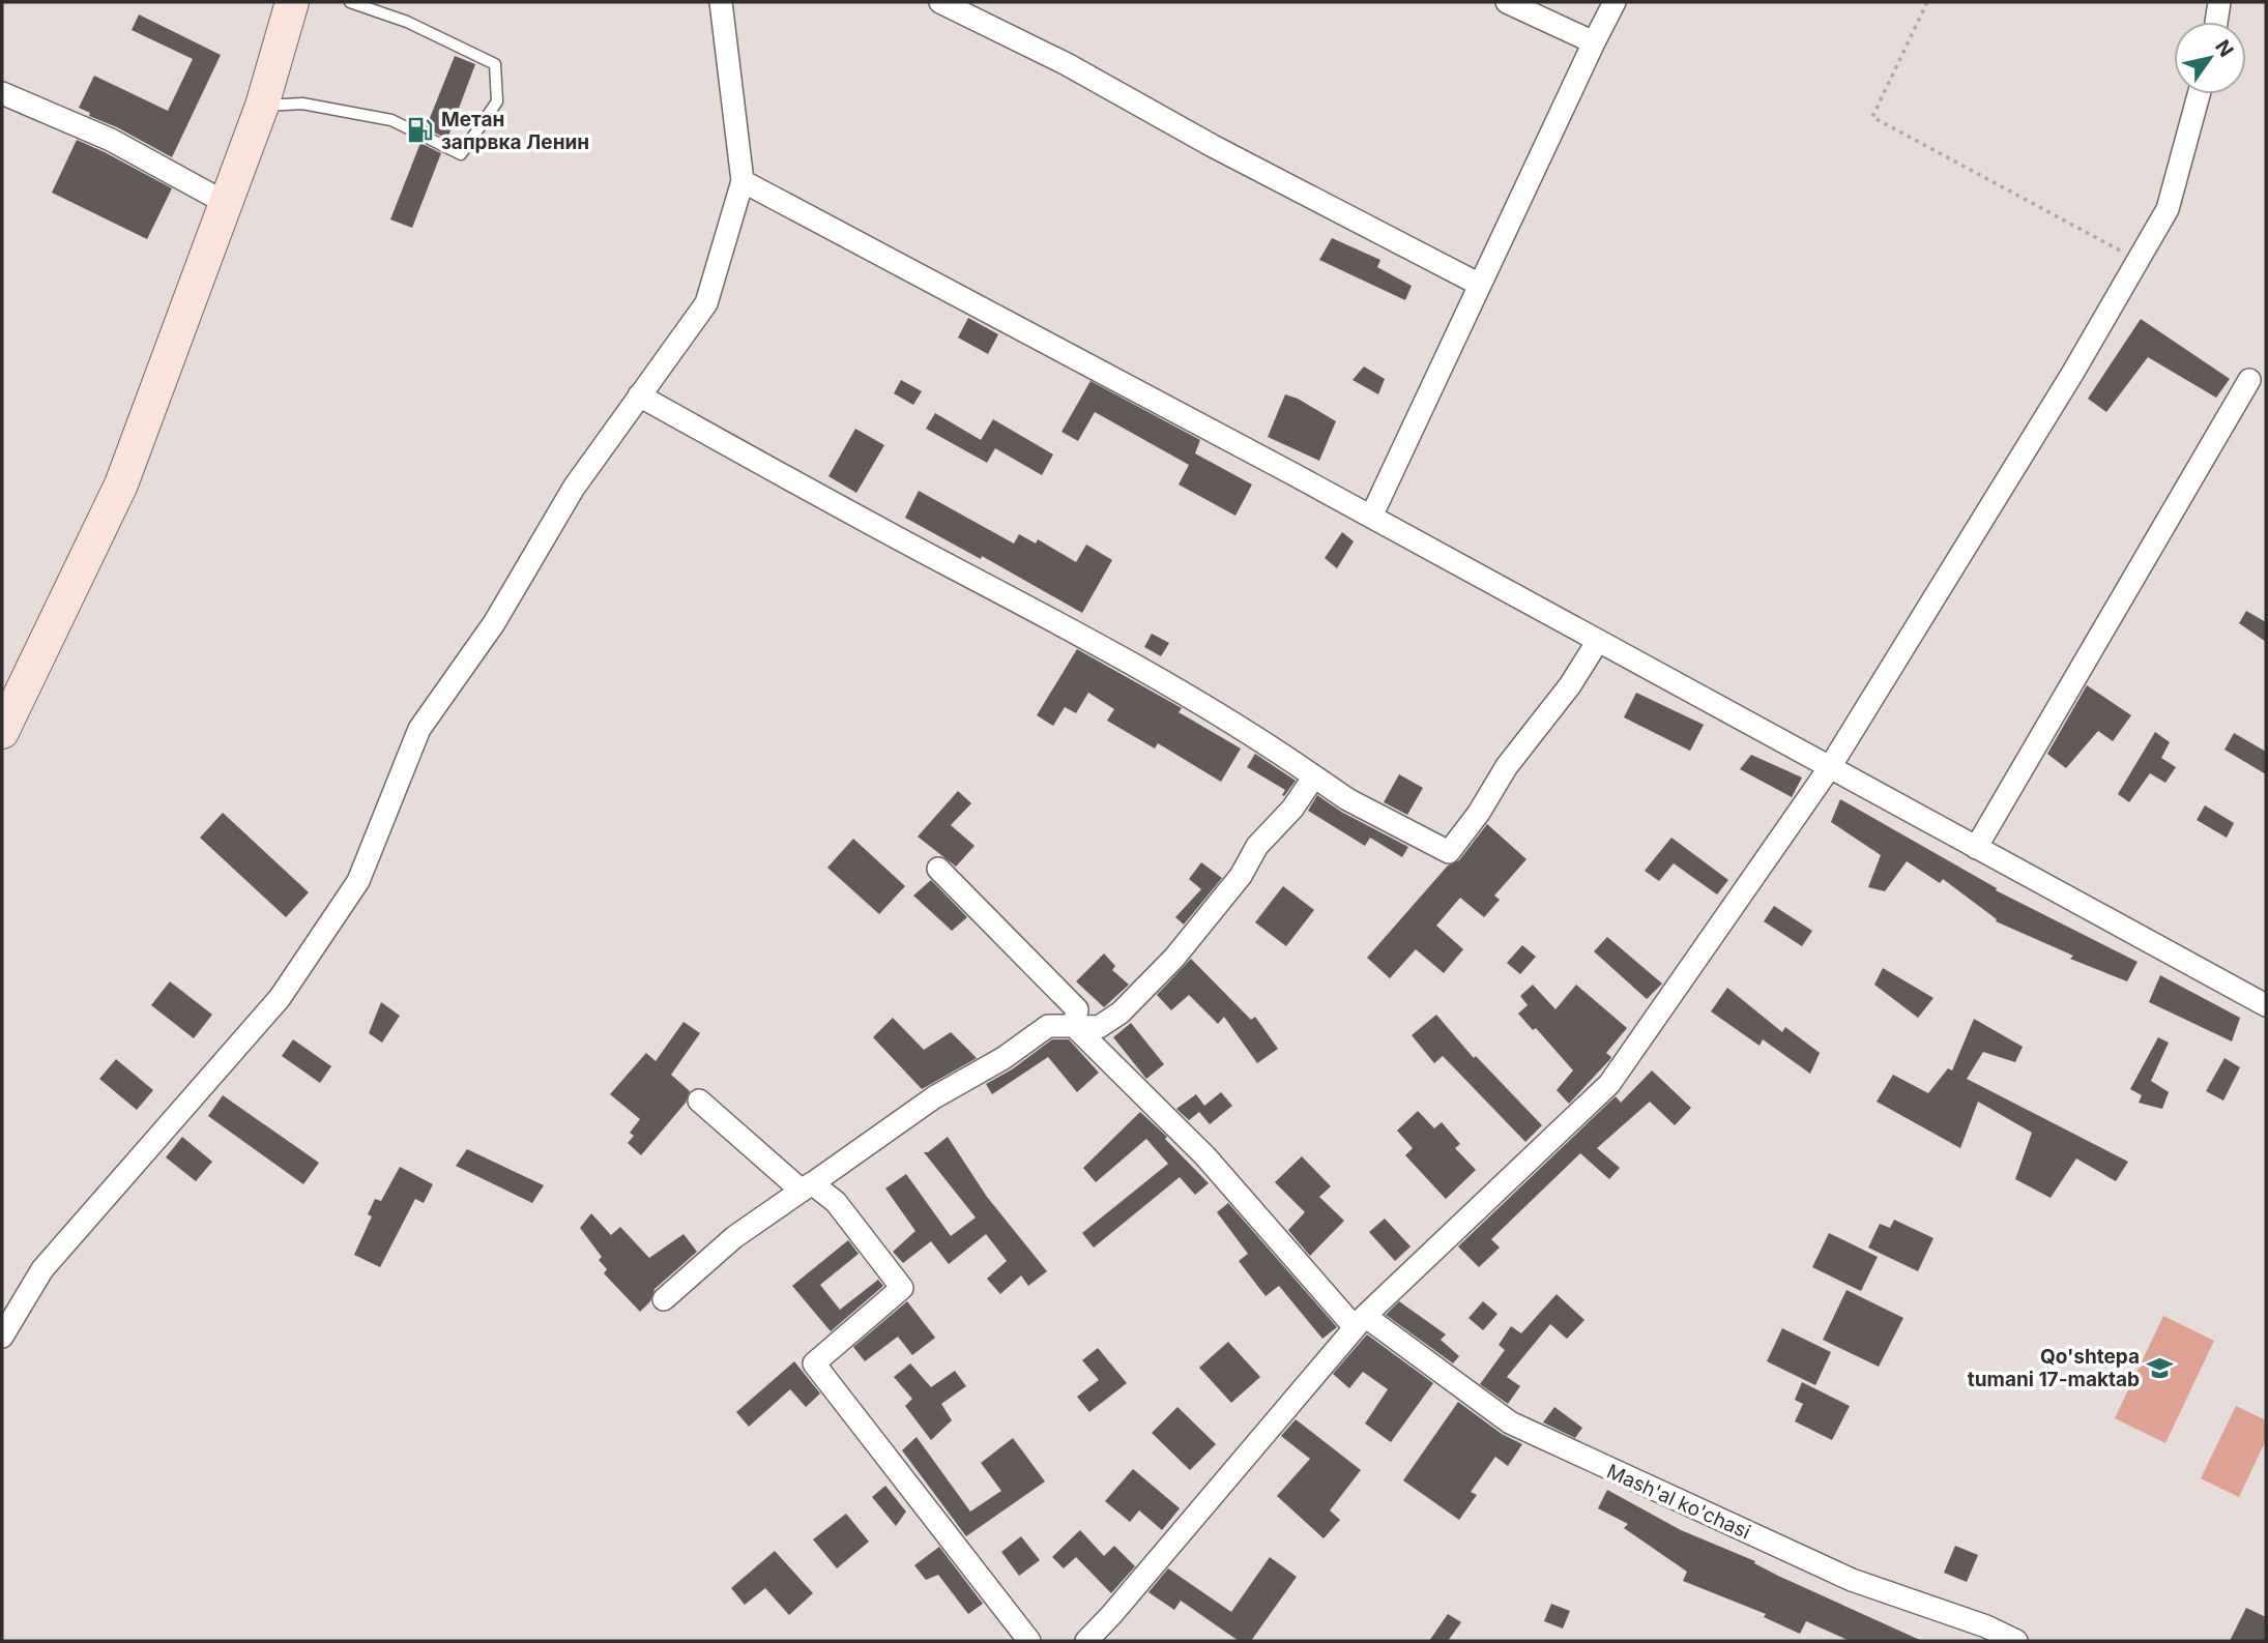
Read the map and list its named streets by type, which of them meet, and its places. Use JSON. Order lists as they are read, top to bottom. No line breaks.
{"streets":{"street":["Mash'al ko'chasi"]},"places":{"fuel station":["Метан запрвка Ленин"],"school or university":["Qo'shtepa tumani 17-maktab"]},"north":"top right"}
